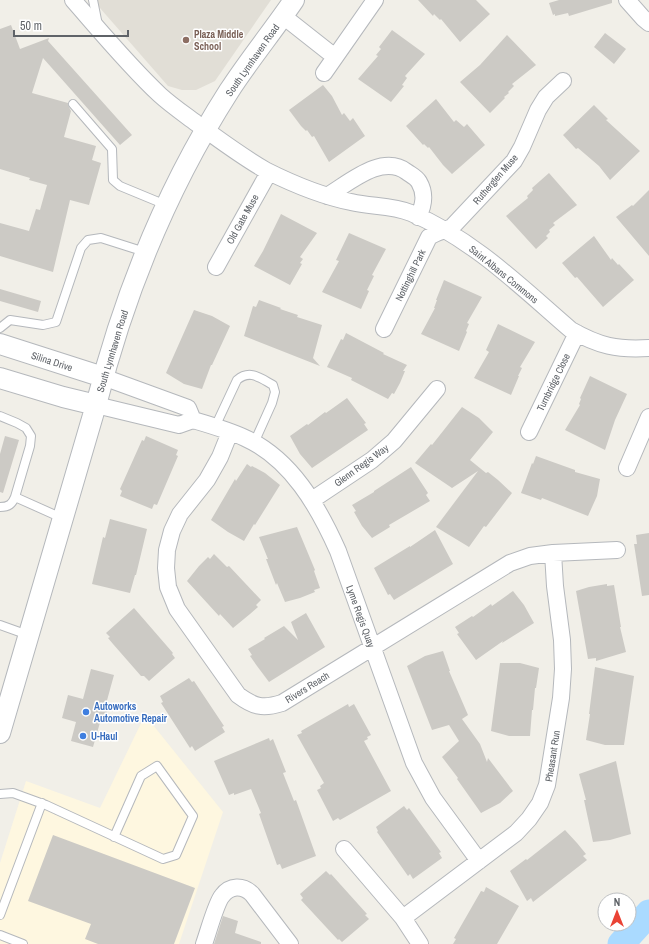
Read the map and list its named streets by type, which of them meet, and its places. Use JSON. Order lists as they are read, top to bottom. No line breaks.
{"streets":{"street":["South Lynnhaven Road","Rutherglen Muse","Old Gate Muse","Saint Albans Commons","Nottinghill Park","Silina Drive","Turnbridge Close","Glenn Regis Way","Lyme Regis Quay","Rivers Reach","Pheasant Run"]},"crossings":[["South Lynnhaven Road","Saint Albans Commons"],["South Lynnhaven Road","Silina Drive"],["South Lynnhaven Road","Lyme Regis Quay"],["Rutherglen Muse","Saint Albans Commons"],["Rutherglen Muse","Nottinghill Park"],["Old Gate Muse","Saint Albans Commons"],["Saint Albans Commons","Nottinghill Park"],["Saint Albans Commons","Turnbridge Close"],["Glenn Regis Way","Lyme Regis Quay"],["Lyme Regis Quay","Rivers Reach"],["Lyme Regis Quay","Pheasant Run"],["Rivers Reach","Pheasant Run"]],"places":["Plaza Middle School","Autoworks Automotive Repair","U-Haul"],"scale_bar":"50 m","north":"top"}
